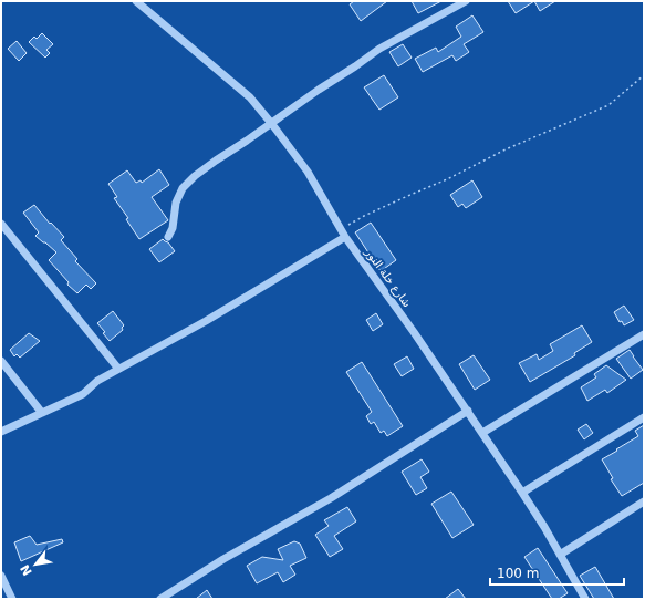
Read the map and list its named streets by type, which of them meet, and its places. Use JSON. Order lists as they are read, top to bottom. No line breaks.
{"streets":{"street":["شارع خلة النور"]},"scale_bar":"100 m","north":"bottom left"}
